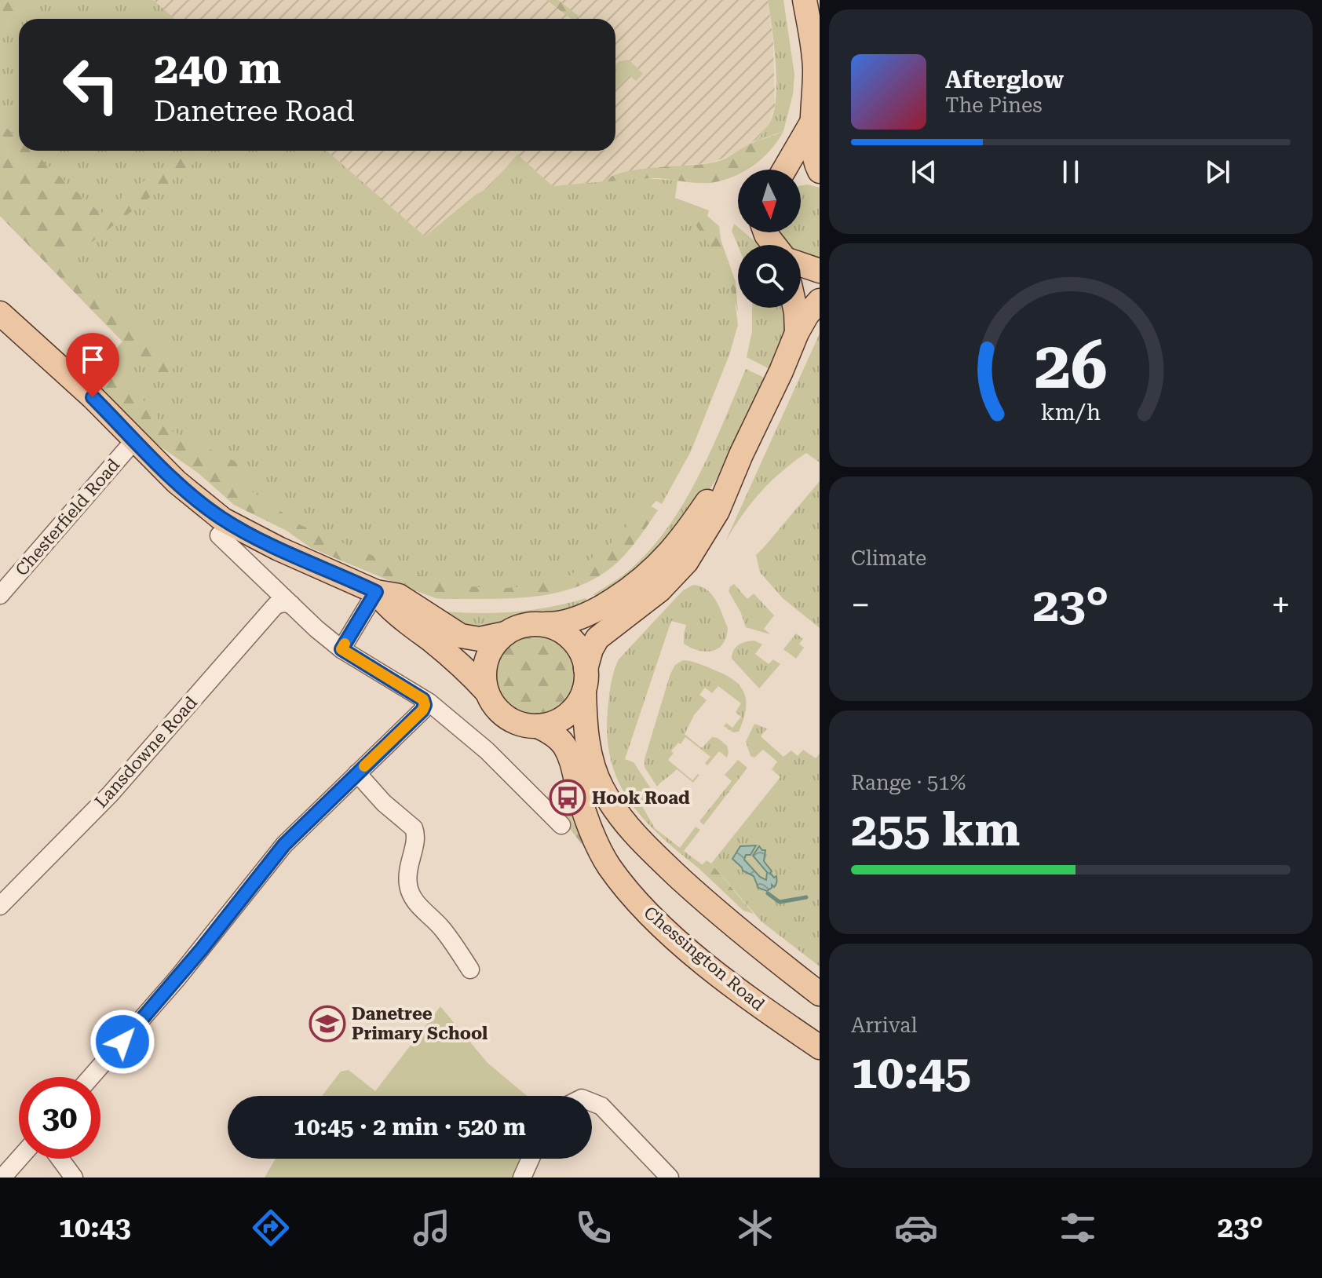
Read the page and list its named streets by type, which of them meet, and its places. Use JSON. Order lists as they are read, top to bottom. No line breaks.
{"streets":{"main road":["Chessington Road"],"street":["Chesterfield Road","Lansdowne Road"]},"crossings":[["Chesterfield Road","Chessington Road"]],"places":{"bus stop":["Hook Road"],"school or university":["Danetree Primary School"]},"north":"bottom","page":{"turn":["240 m","Danetree Road"],"song":["Afterglow","The Pines"],"tile":["Climate",["Range · 51%","255 km"],["Arrival","10:45"]],"heat":["−","23°","+"],"limit":"30","trip":"10:45 · 2 min · 520 m","tabs":["10:43","23°"],"gauge":["26","km/h"]}}
